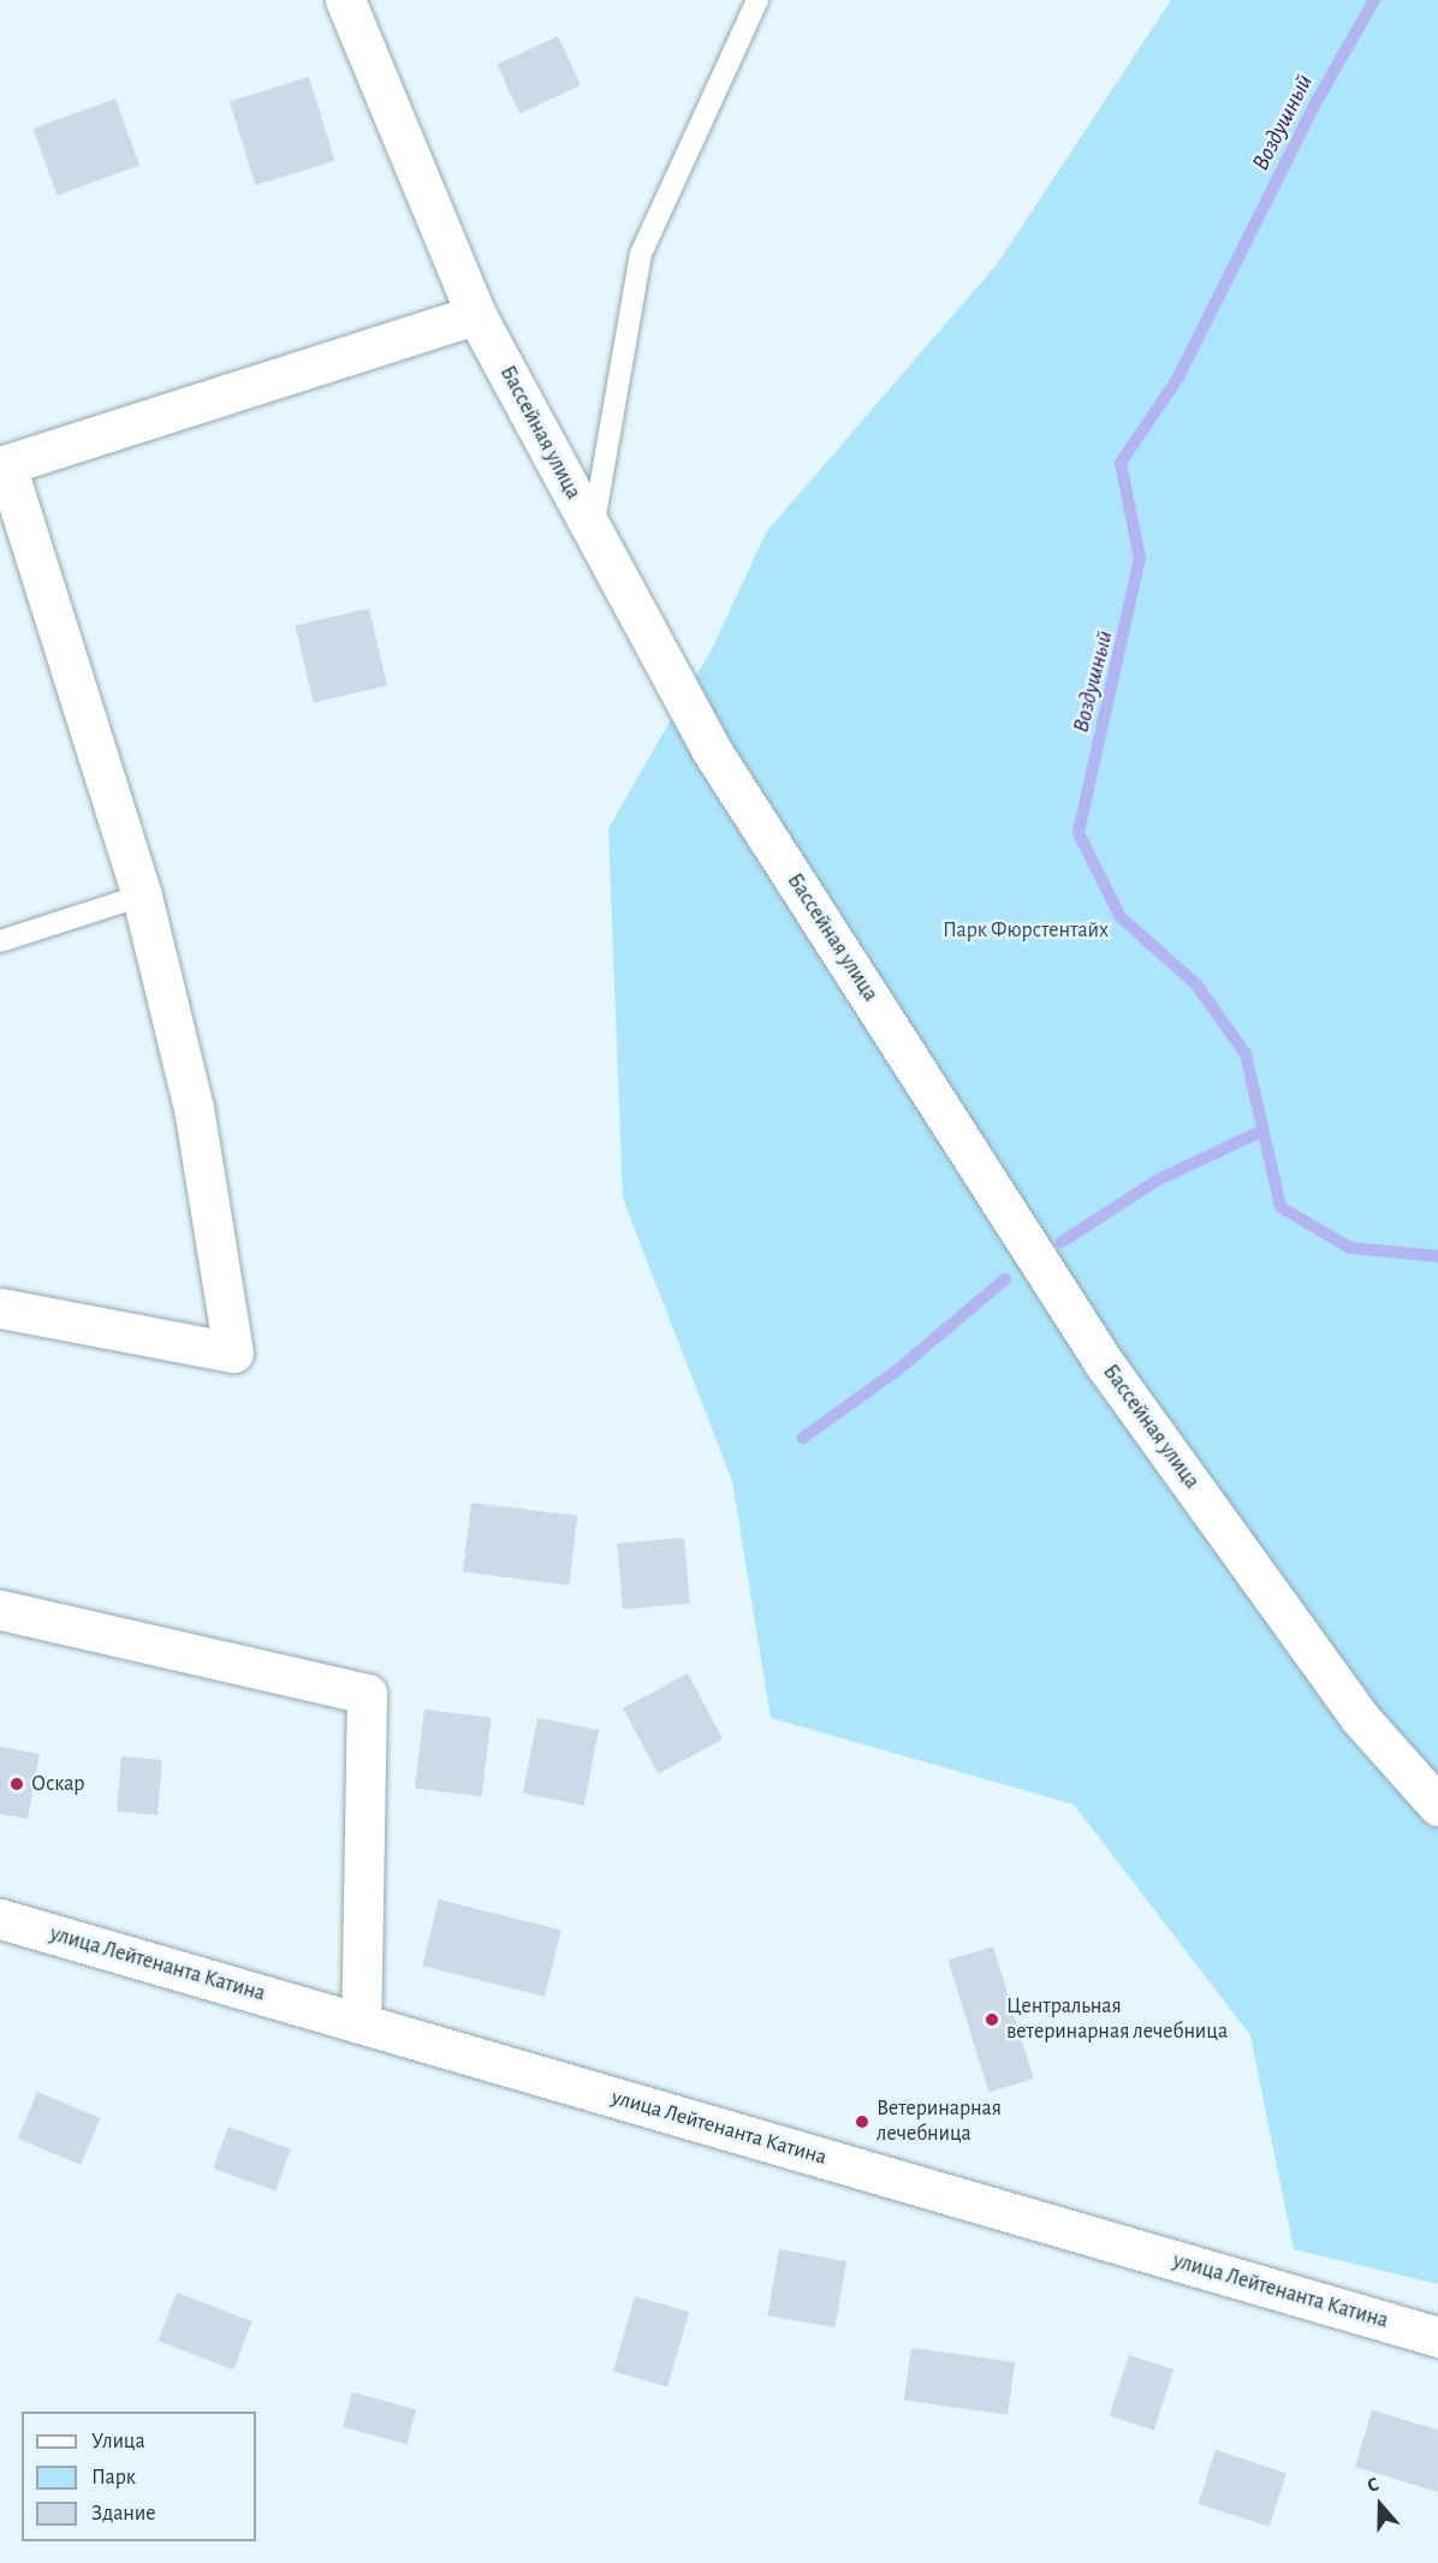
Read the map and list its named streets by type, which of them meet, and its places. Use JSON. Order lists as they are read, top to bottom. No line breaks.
{"streets":{"street":["Бассейная улица","улица Лейтенанта Катина"]},"water":["Воздушный"],"parks":["Парк Фюрстентайх"],"places":["Оскар","Центральная ветеринарная лечебница","Ветеринарная лечебница"],"legend":["Улица","Парк","Здание"],"north":"top"}
